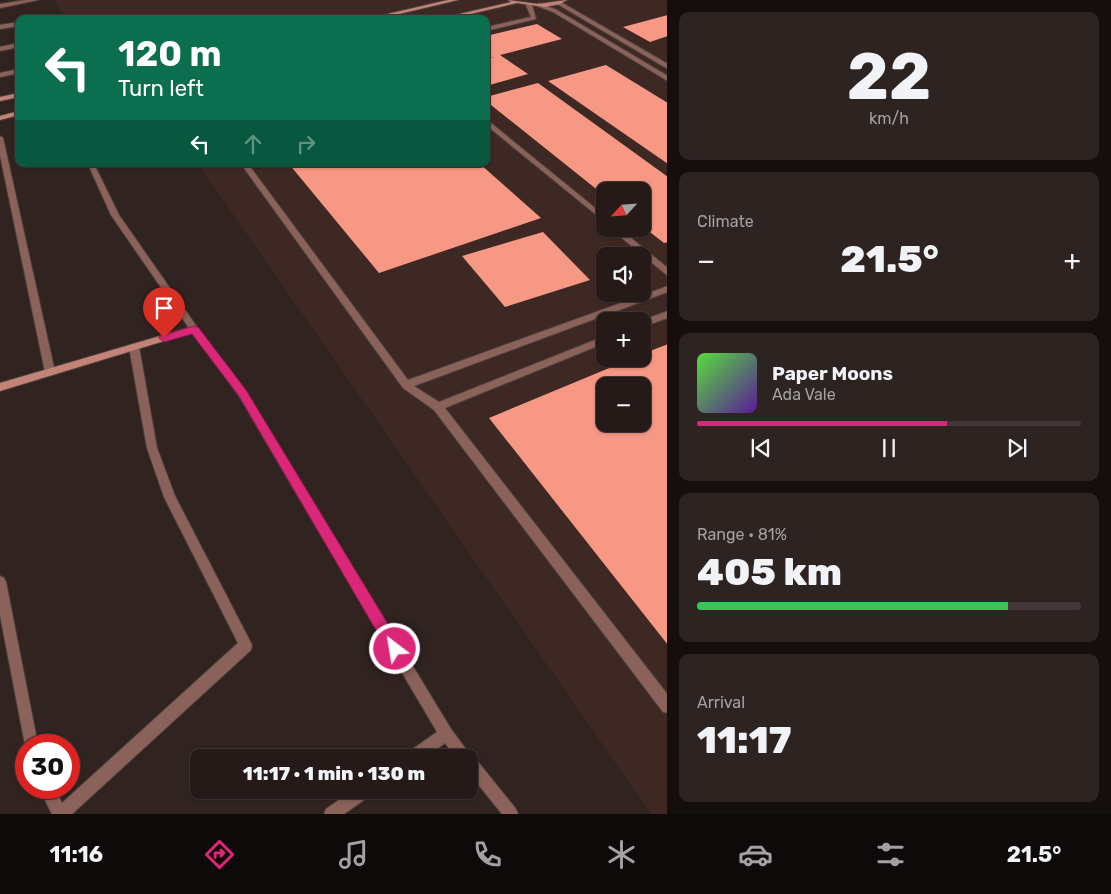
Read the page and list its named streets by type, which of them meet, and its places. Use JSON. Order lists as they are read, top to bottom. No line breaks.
{"north":"bottom left","page":{"tile":[["22","km/h"],"Climate",["Range · 81%","405 km"],["Arrival","11:17"]],"turn":["120 m","Turn left"],"map_buttons":["+","−"],"heat":["−","21.5°","+"],"song":["Paper Moons","Ada Vale"],"limit":"30","trip":"11:17 · 1 min · 130 m","tabs":["11:16","21.5°"]}}
